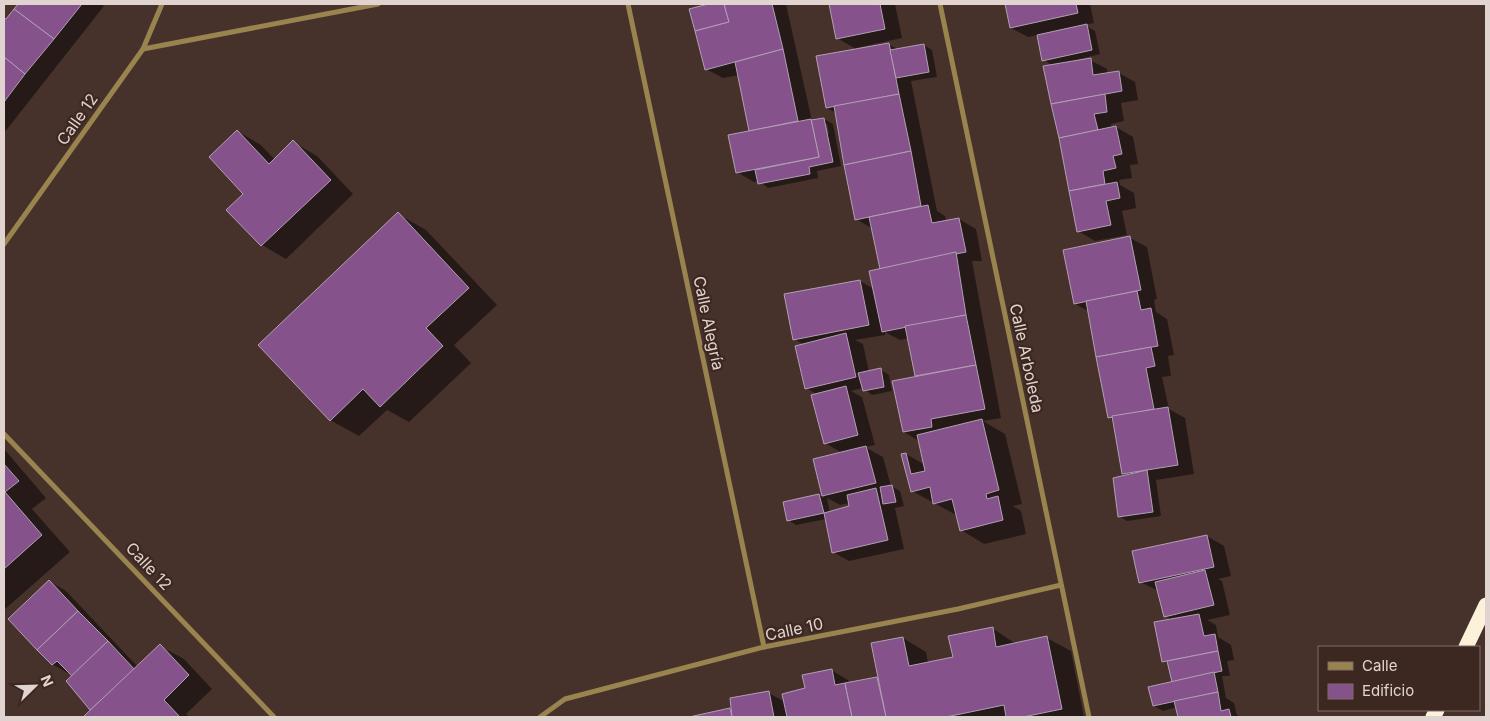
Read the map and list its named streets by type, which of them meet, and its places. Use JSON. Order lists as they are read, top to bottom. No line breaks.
{"streets":{"street":["Calle 12","Calle Alegría","Calle Arboleda","Calle 10"]},"crossings":[["Calle Alegría","Calle 10"],["Calle Arboleda","Calle 10"]],"legend":["Calle","Edificio"],"north":"top right"}
